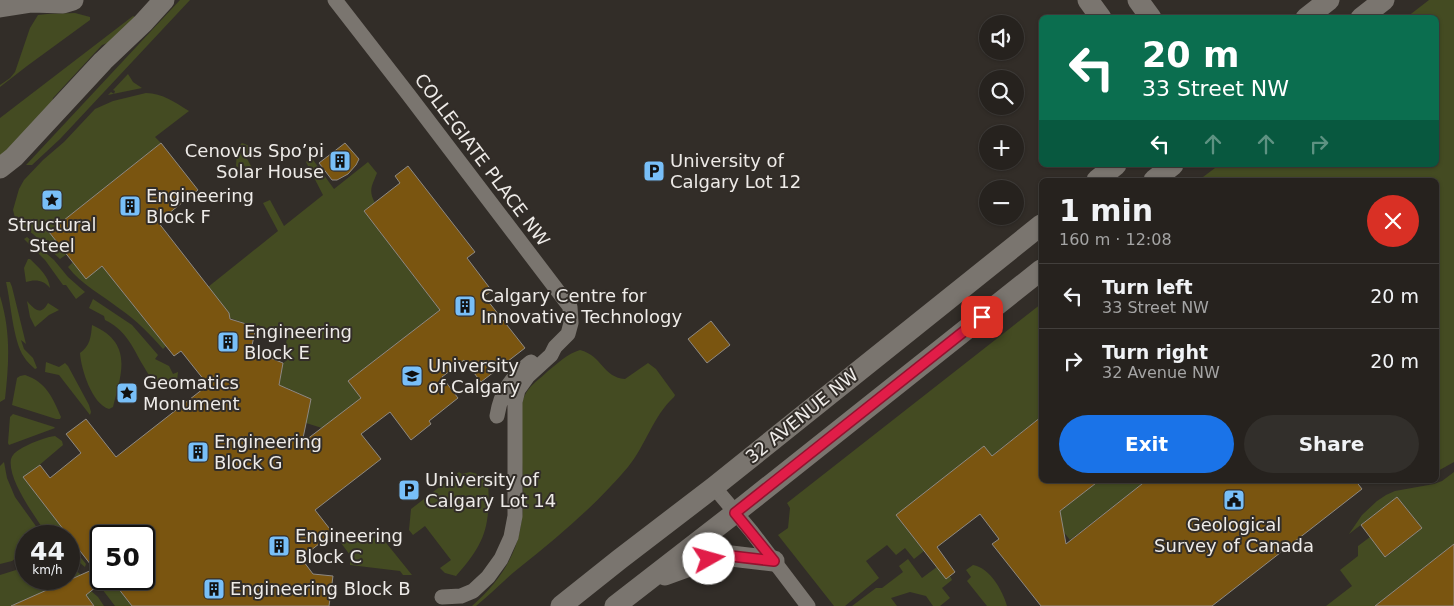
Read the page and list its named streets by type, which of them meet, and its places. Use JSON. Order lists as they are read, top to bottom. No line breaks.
{"streets":{"main road":["32 AVENUE NW"],"street":["COLLEGIATE PLACE NW"]},"places":{"building":["Cenovus Spo’pi Solar House","Engineering Block F","Calgary Centre for Innovative Technology","Engineering Block E","Engineering Block G","Engineering Block C","Engineering Block B"],"parking":["University of Calgary Lot 12","University of Calgary Lot 14"],"place":["Structural Steel","Geomatics Monument"],"school or university":["University of Calgary"],"public building":["Geological Survey of Canada"]},"page":{"map_buttons":["+","−"],"turn":["20 m","33 Street NW"],"heading":["1 min","160 m · 12:08"],"list":[{"name":"Turn left","note":"33 Street NW","value":"20 m"},{"name":"Turn right","note":"32 Avenue NW","value":"20 m"}],"buttons":["Exit","Share"],"speed":"44 km/h","limit":"50"}}
